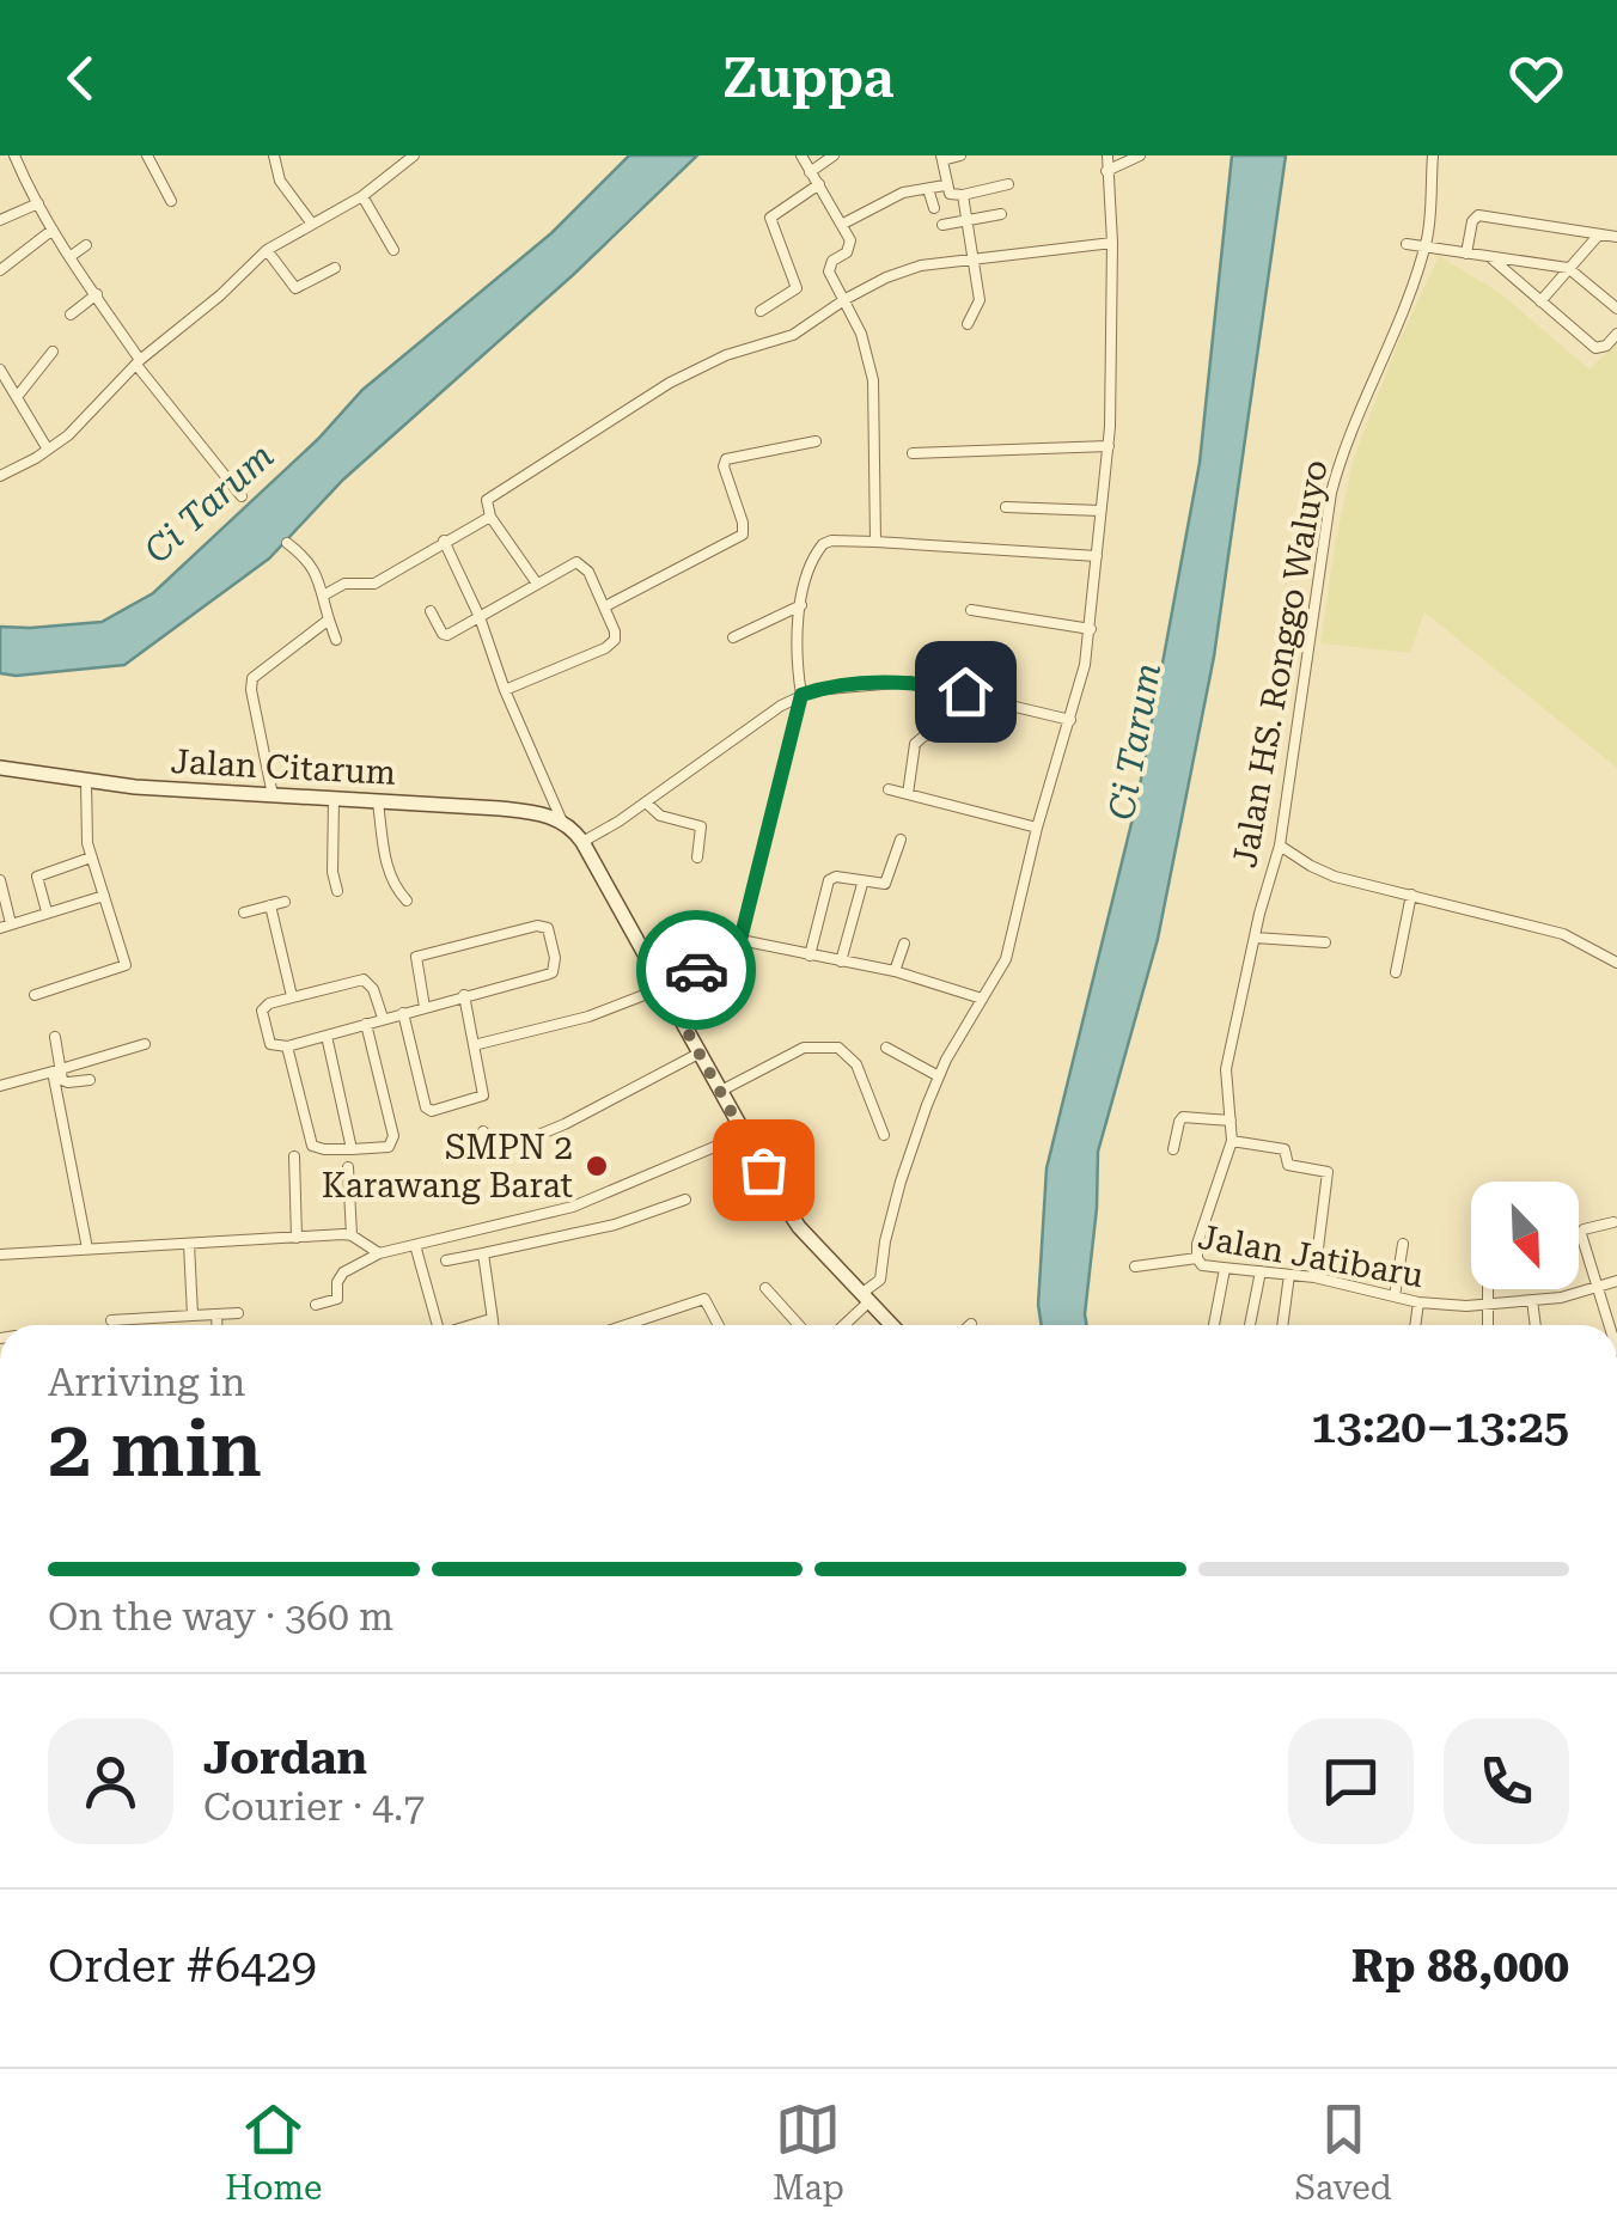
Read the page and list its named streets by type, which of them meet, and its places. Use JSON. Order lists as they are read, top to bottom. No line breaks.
{"streets":{"street":["Jalan HS. Ronggo Waluyo","Jalan Citarum","Jalan Jatibaru"]},"crossings":[["Jalan HS. Ronggo Waluyo","Jalan Jatibaru"]],"water":["Ci Tarum"],"places":["SMPN 2 Karawang Barat"],"north":"bottom right","page":{"header":"Zuppa","heading":["2 min","Arriving in","13:20–13:25"],"panel":["Jordan","Courier · 4.7","Order #6429","Rp 88,000"],"bar":"On the way · 360 m","tabs":["Home","Map","Saved"]}}
